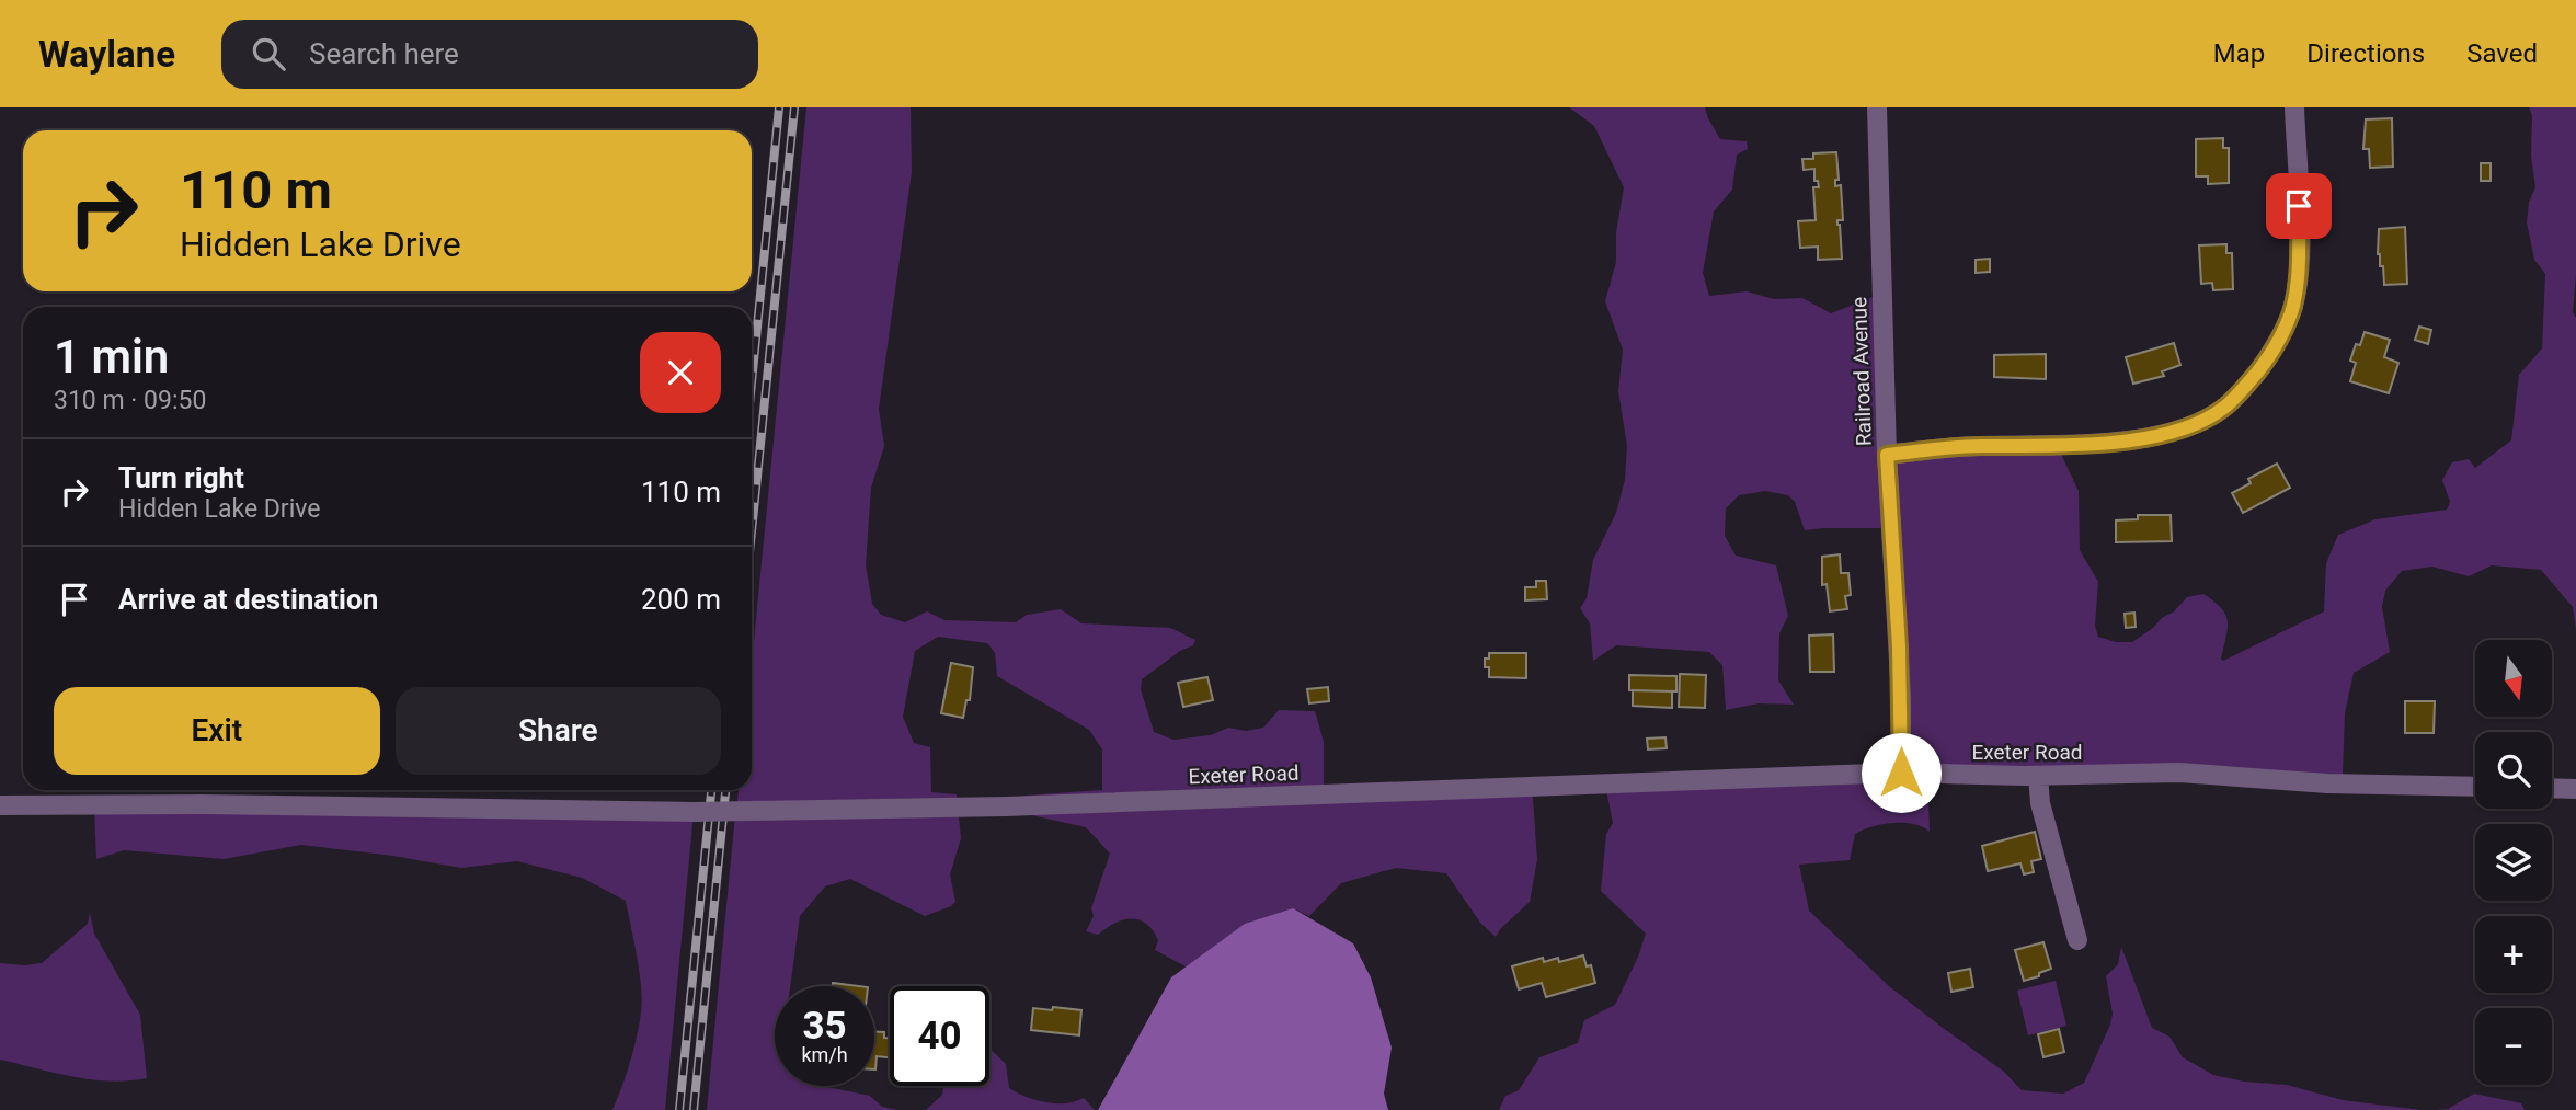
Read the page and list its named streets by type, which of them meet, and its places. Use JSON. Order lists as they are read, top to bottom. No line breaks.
{"streets":{"street":["Railroad Avenue","Exeter Road"]},"crossings":[["Railroad Avenue","Exeter Road"]],"north":"bottom","page":{"header":"Waylane","search":"Search here","nav":["Map","Directions","Saved"],"turn":["110 m","Hidden Lake Drive"],"heading":["1 min","310 m · 09:50"],"list":[{"name":"Turn right","note":"Hidden Lake Drive","value":"110 m"},{"name":"Arrive at destination","value":"200 m"}],"map_buttons":["+","−"],"buttons":["Exit","Share"],"speed":"35 km/h","limit":"40"}}
